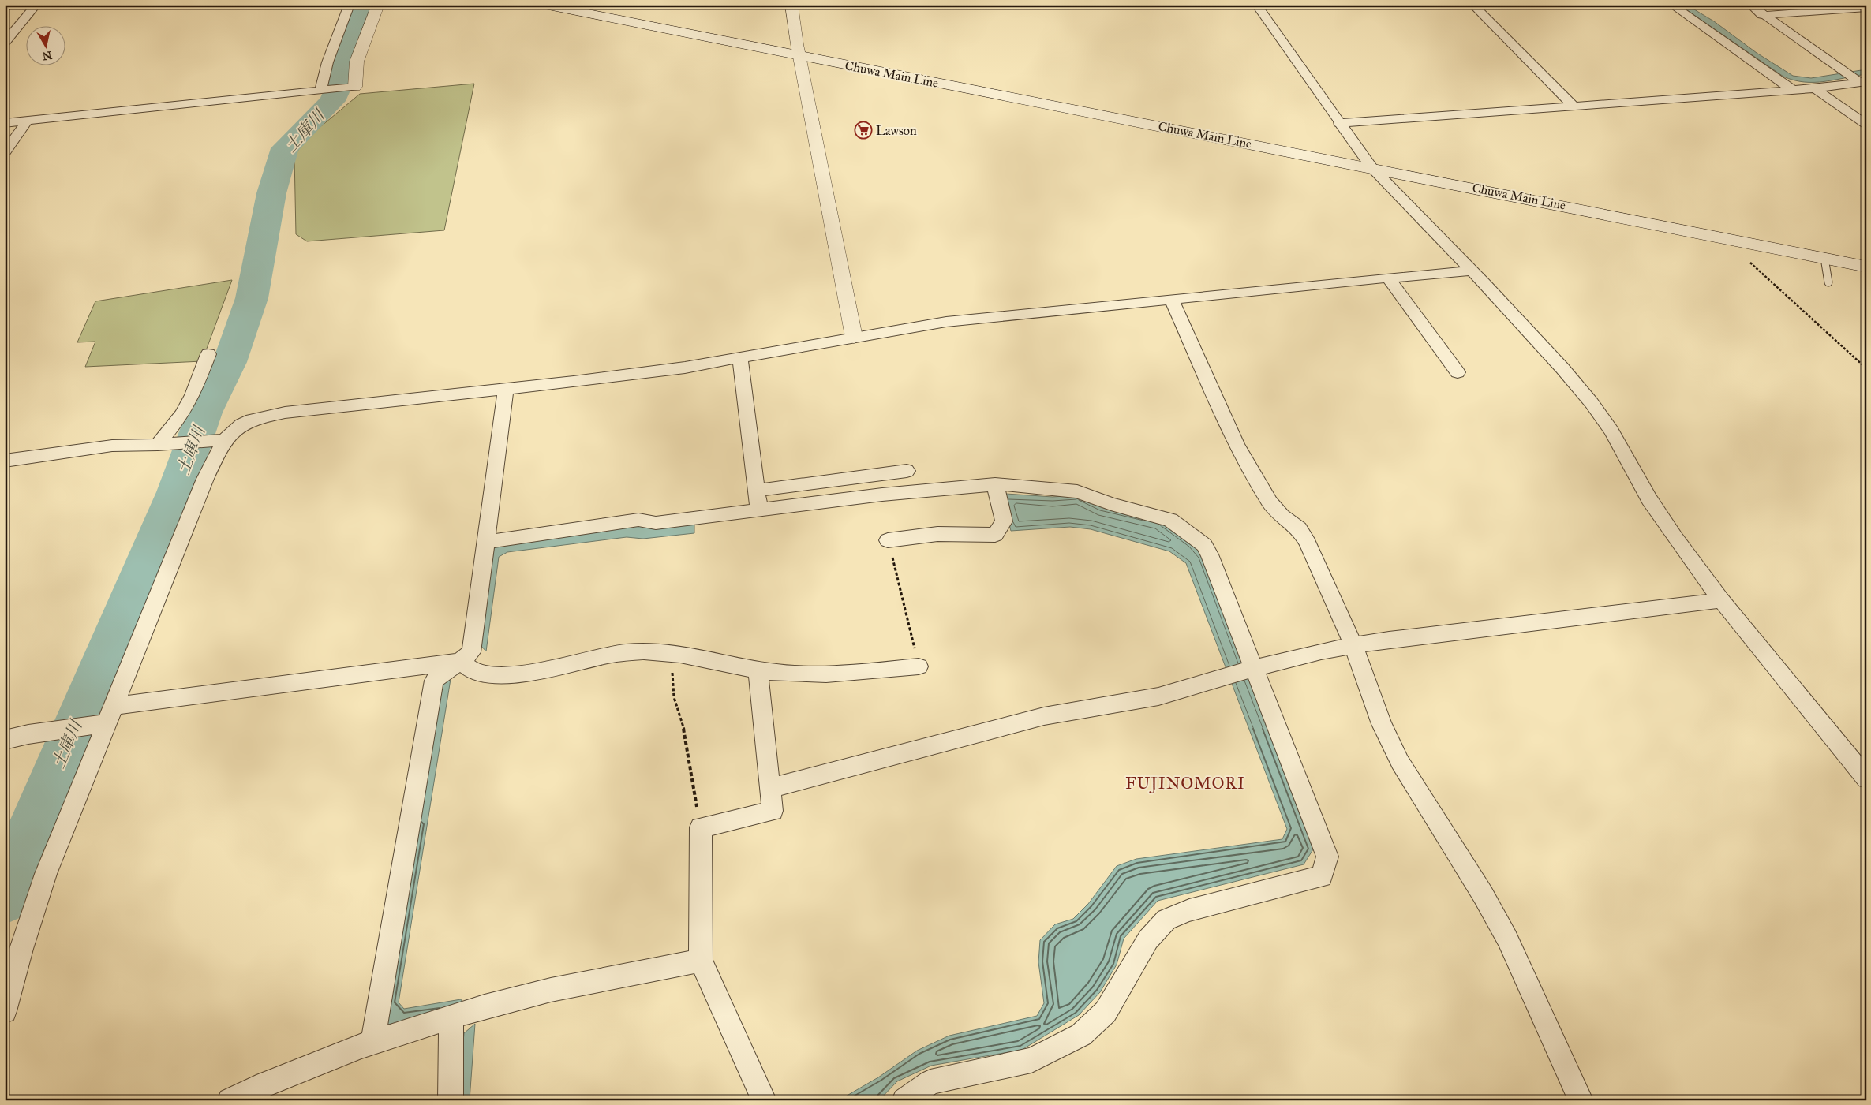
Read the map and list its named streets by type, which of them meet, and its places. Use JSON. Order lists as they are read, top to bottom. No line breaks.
{"streets":{"main road":["Chuwa Main Line"]},"districts":["FUJINOMORI"],"water":["土庫川"],"places":{"supermarket":["Lawson"]},"north":"bottom"}
